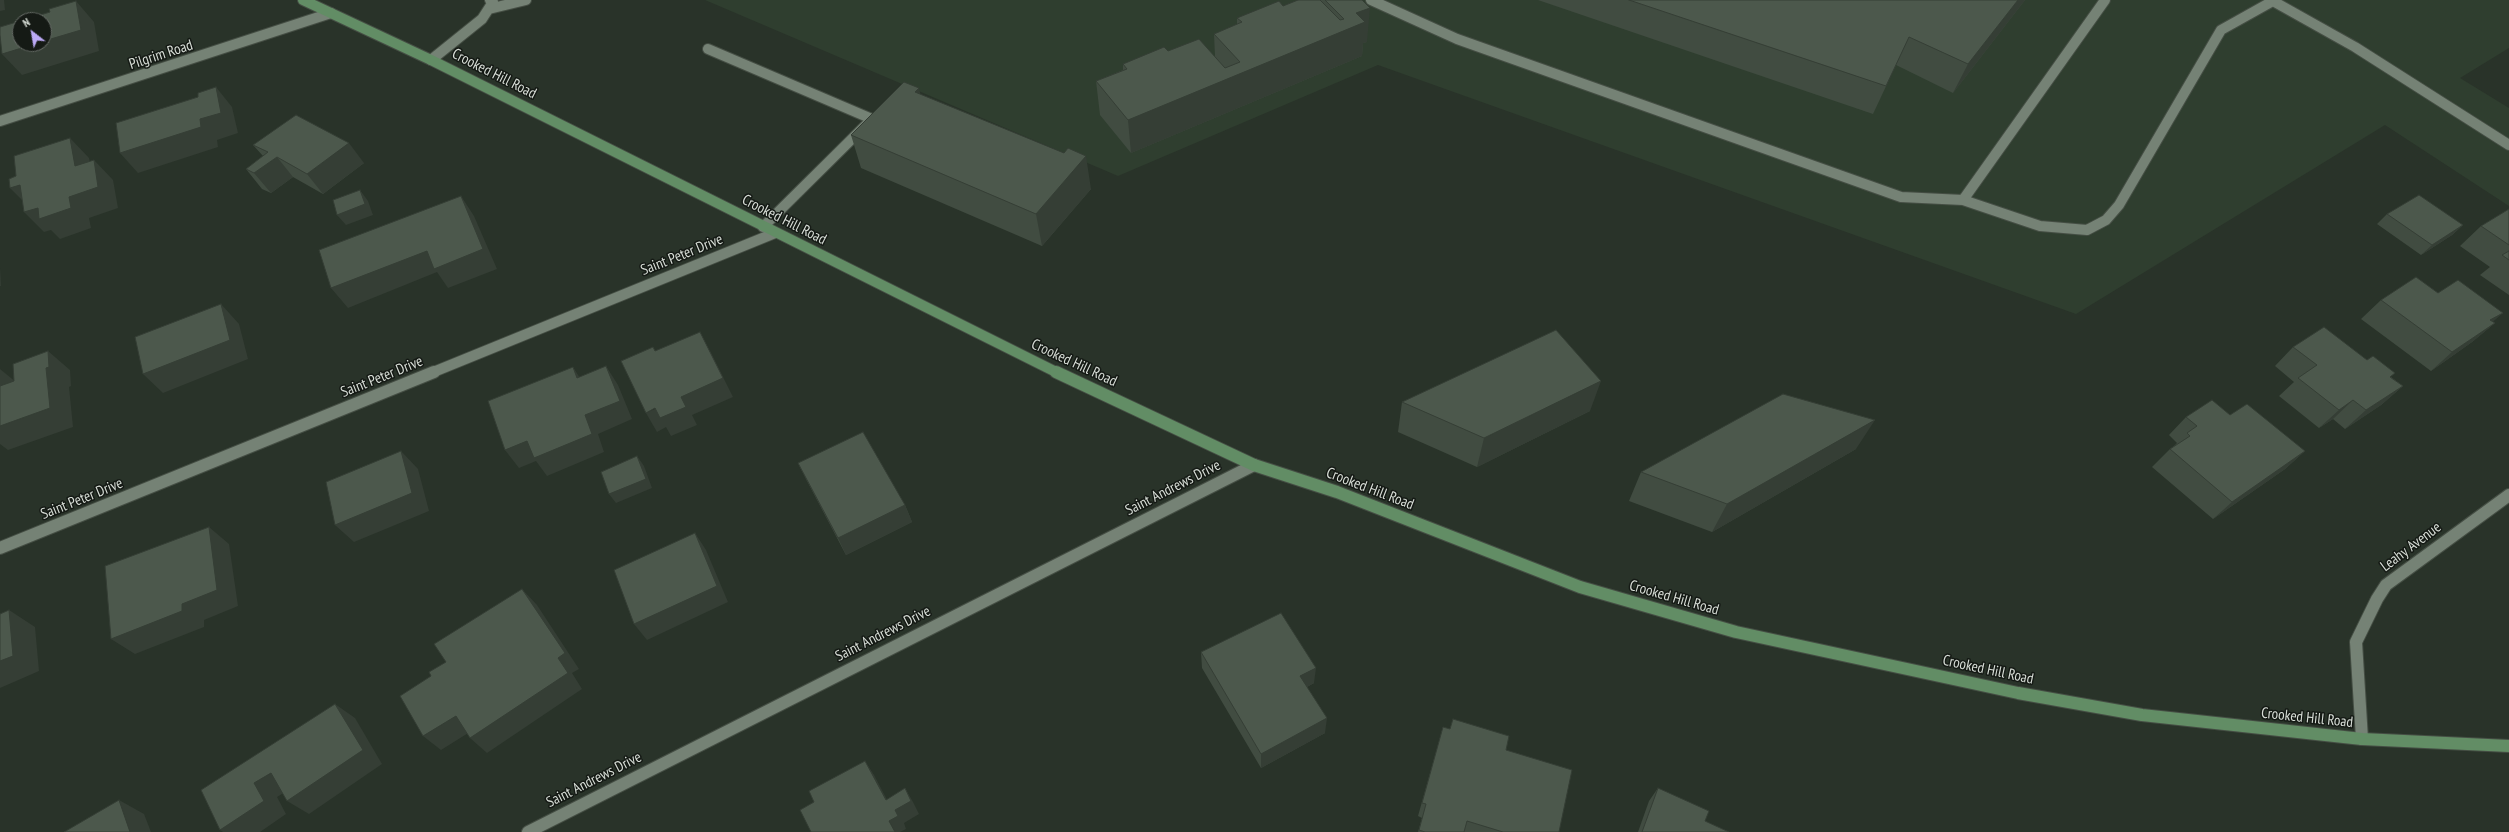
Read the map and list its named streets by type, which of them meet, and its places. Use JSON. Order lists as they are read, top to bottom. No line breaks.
{"streets":{"main road":["Crooked Hill Road"],"street":["Pilgrim Road","Saint Peter Drive","Saint Andrews Drive","Leahy Avenue"]},"crossings":[["Pilgrim Road","Crooked Hill Road"],["Crooked Hill Road","Saint Peter Drive"],["Crooked Hill Road","Saint Andrews Drive"],["Crooked Hill Road","Leahy Avenue"]],"north":"top left"}
